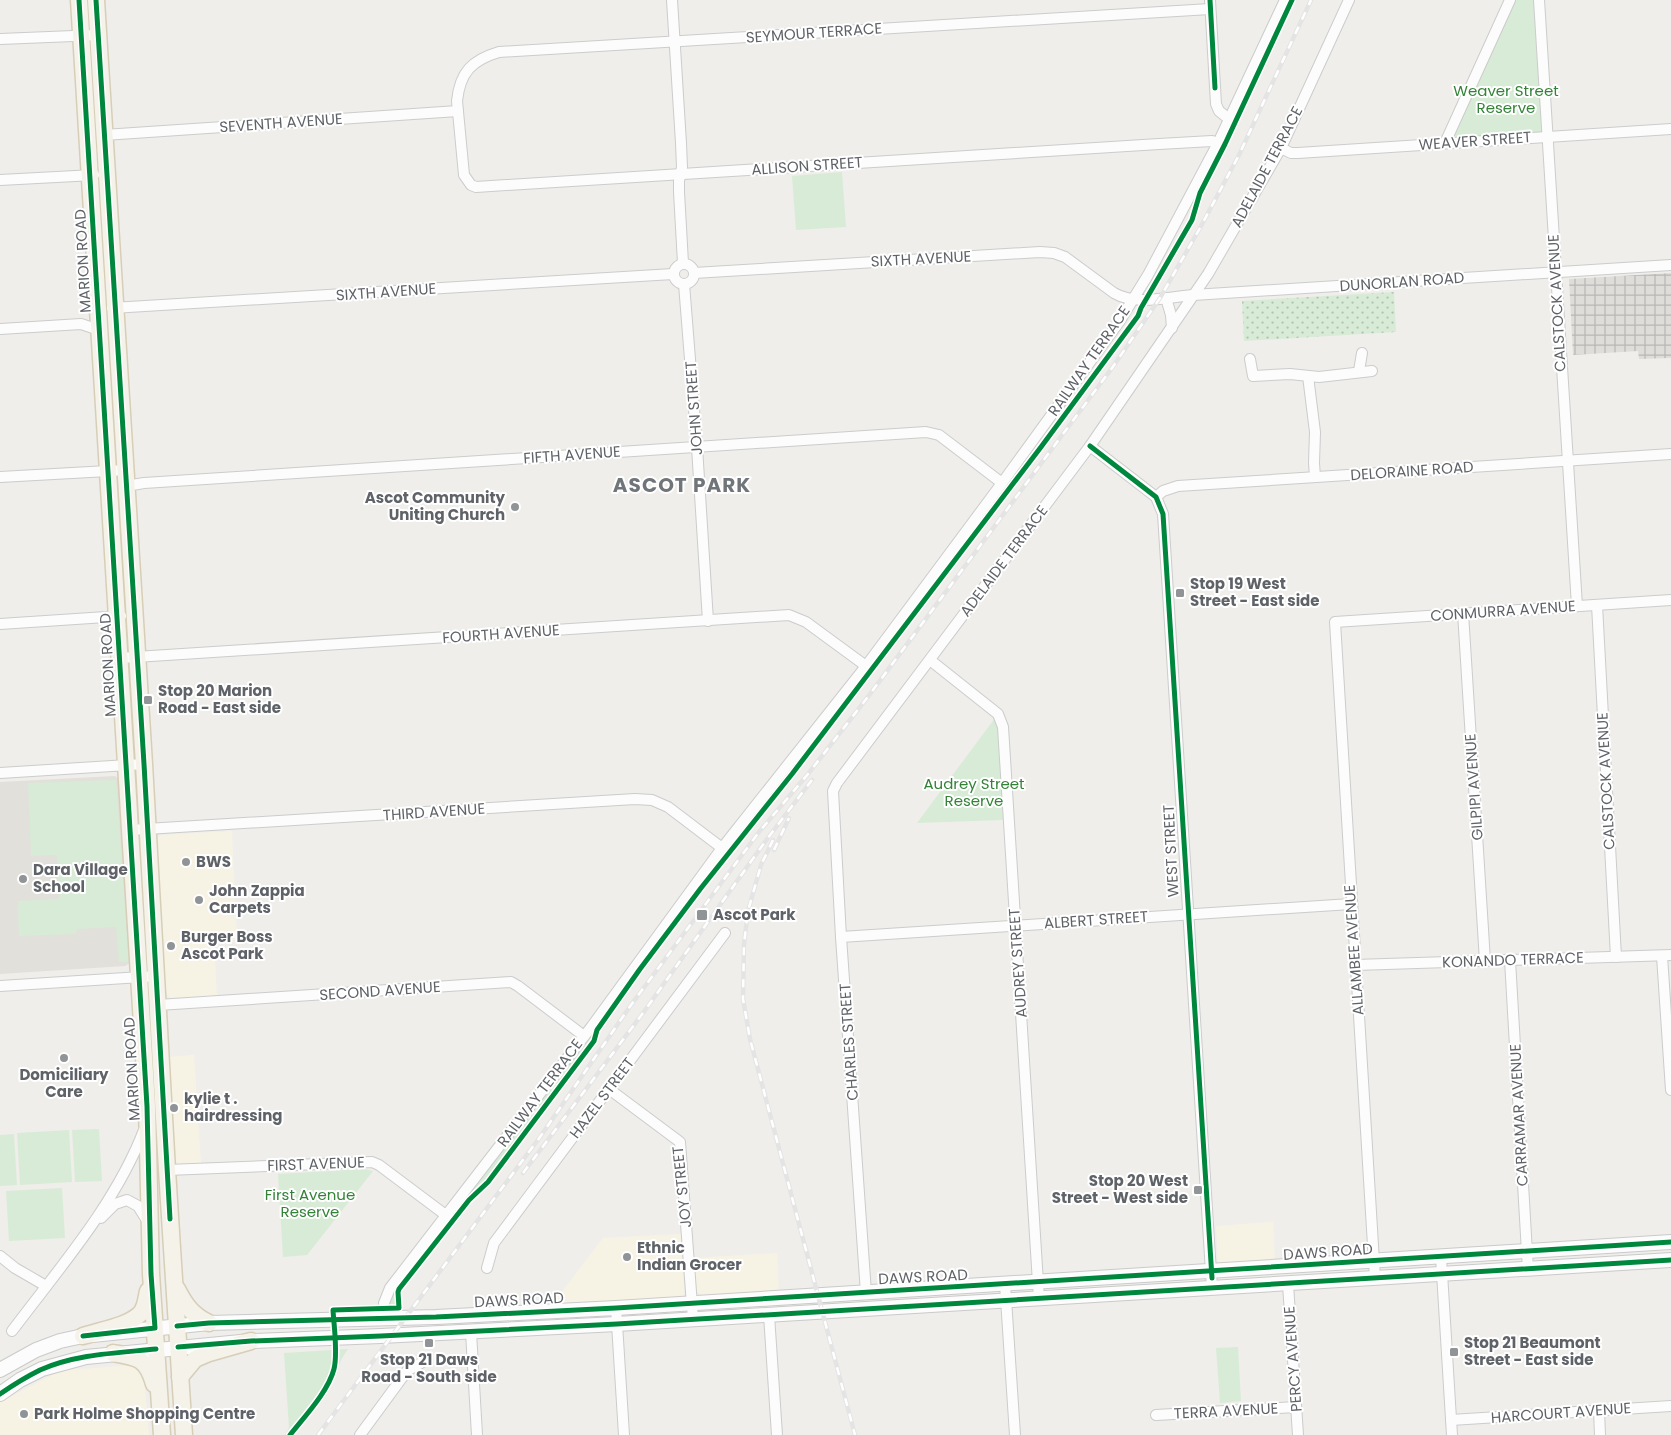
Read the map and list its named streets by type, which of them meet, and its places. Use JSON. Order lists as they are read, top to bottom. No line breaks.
{"streets":{"main road":["MARION ROAD","DAWS ROAD"],"street":["SEYMOUR TERRACE","SEVENTH AVENUE","WEAVER STREET","ALLISON STREET","ADELAIDE TERRACE","SIXTH AVENUE","DUNORLAN ROAD","CALSTOCK AVENUE","RAILWAY TERRACE","JOHN STREET","FIFTH AVENUE","DELORAINE ROAD","CONMURRA AVENUE","FOURTH AVENUE","GILPIPI AVENUE","THIRD AVENUE","WEST STREET","ALBERT STREET","ALLAMBEE AVENUE","KONANDO TERRACE","AUDREY STREET","SECOND AVENUE","CHARLES STREET","HAZEL STREET","CARRAMAR AVENUE","FIRST AVENUE","JOY STREET","PERCY AVENUE","TERRA AVENUE","HARCOURT AVENUE"]},"crossings":[["SEYMOUR TERRACE","SEVENTH AVENUE"],["SEYMOUR TERRACE","ALLISON STREET"],["SEVENTH AVENUE","ALLISON STREET"],["SEVENTH AVENUE","MARION ROAD"],["WEAVER STREET","ADELAIDE TERRACE"],["WEAVER STREET","CALSTOCK AVENUE"],["ALLISON STREET","RAILWAY TERRACE"],["ADELAIDE TERRACE","DUNORLAN ROAD"],["ADELAIDE TERRACE","AUDREY STREET"],["ADELAIDE TERRACE","CHARLES STREET"],["SIXTH AVENUE","MARION ROAD"],["SIXTH AVENUE","DUNORLAN ROAD"],["SIXTH AVENUE","RAILWAY TERRACE"],["SIXTH AVENUE","JOHN STREET"],["MARION ROAD","FIFTH AVENUE"],["MARION ROAD","FOURTH AVENUE"],["MARION ROAD","THIRD AVENUE"],["MARION ROAD","SECOND AVENUE"],["MARION ROAD","FIRST AVENUE"],["MARION ROAD","DAWS ROAD"],["DUNORLAN ROAD","CALSTOCK AVENUE"],["DUNORLAN ROAD","RAILWAY TERRACE"],["CALSTOCK AVENUE","DELORAINE ROAD"],["CALSTOCK AVENUE","CONMURRA AVENUE"],["CALSTOCK AVENUE","KONANDO TERRACE"],["RAILWAY TERRACE","FIFTH AVENUE"],["RAILWAY TERRACE","FOURTH AVENUE"],["RAILWAY TERRACE","THIRD AVENUE"],["RAILWAY TERRACE","SECOND AVENUE"],["RAILWAY TERRACE","FIRST AVENUE"],["RAILWAY TERRACE","DAWS ROAD"],["JOHN STREET","FIFTH AVENUE"],["JOHN STREET","FOURTH AVENUE"],["DELORAINE ROAD","WEST STREET"],["CONMURRA AVENUE","GILPIPI AVENUE"],["CONMURRA AVENUE","ALLAMBEE AVENUE"],["GILPIPI AVENUE","KONANDO TERRACE"],["WEST STREET","ALBERT STREET"],["WEST STREET","DAWS ROAD"],["ALBERT STREET","ALLAMBEE AVENUE"],["ALBERT STREET","AUDREY STREET"],["ALBERT STREET","CHARLES STREET"],["ALLAMBEE AVENUE","KONANDO TERRACE"],["ALLAMBEE AVENUE","DAWS ROAD"],["KONANDO TERRACE","CARRAMAR AVENUE"],["AUDREY STREET","DAWS ROAD"],["CHARLES STREET","DAWS ROAD"],["HAZEL STREET","JOY STREET"],["CARRAMAR AVENUE","DAWS ROAD"],["JOY STREET","DAWS ROAD"],["DAWS ROAD","PERCY AVENUE"],["PERCY AVENUE","TERRA AVENUE"]],"districts":["ASCOT PARK"],"parks":["Weaver Street Reserve","Audrey Street Reserve","First Avenue Reserve"],"places":{"other":["Ascot Community Uniting Church","BWS","Dara Village School","John Zappia Carpets","Burger Boss Ascot Park","Domiciliary Care","kylie t . hairdressing","Ethnic Indian Grocer","Park Holme Shopping Centre"],"transit":["Stop 19 West Street - East side","Stop 20 Marion Road - East side","Ascot Park","Stop 20 West Street - West side","Stop 21 Daws Road - South side","Stop 21 Beaumont Street - East side"]}}
